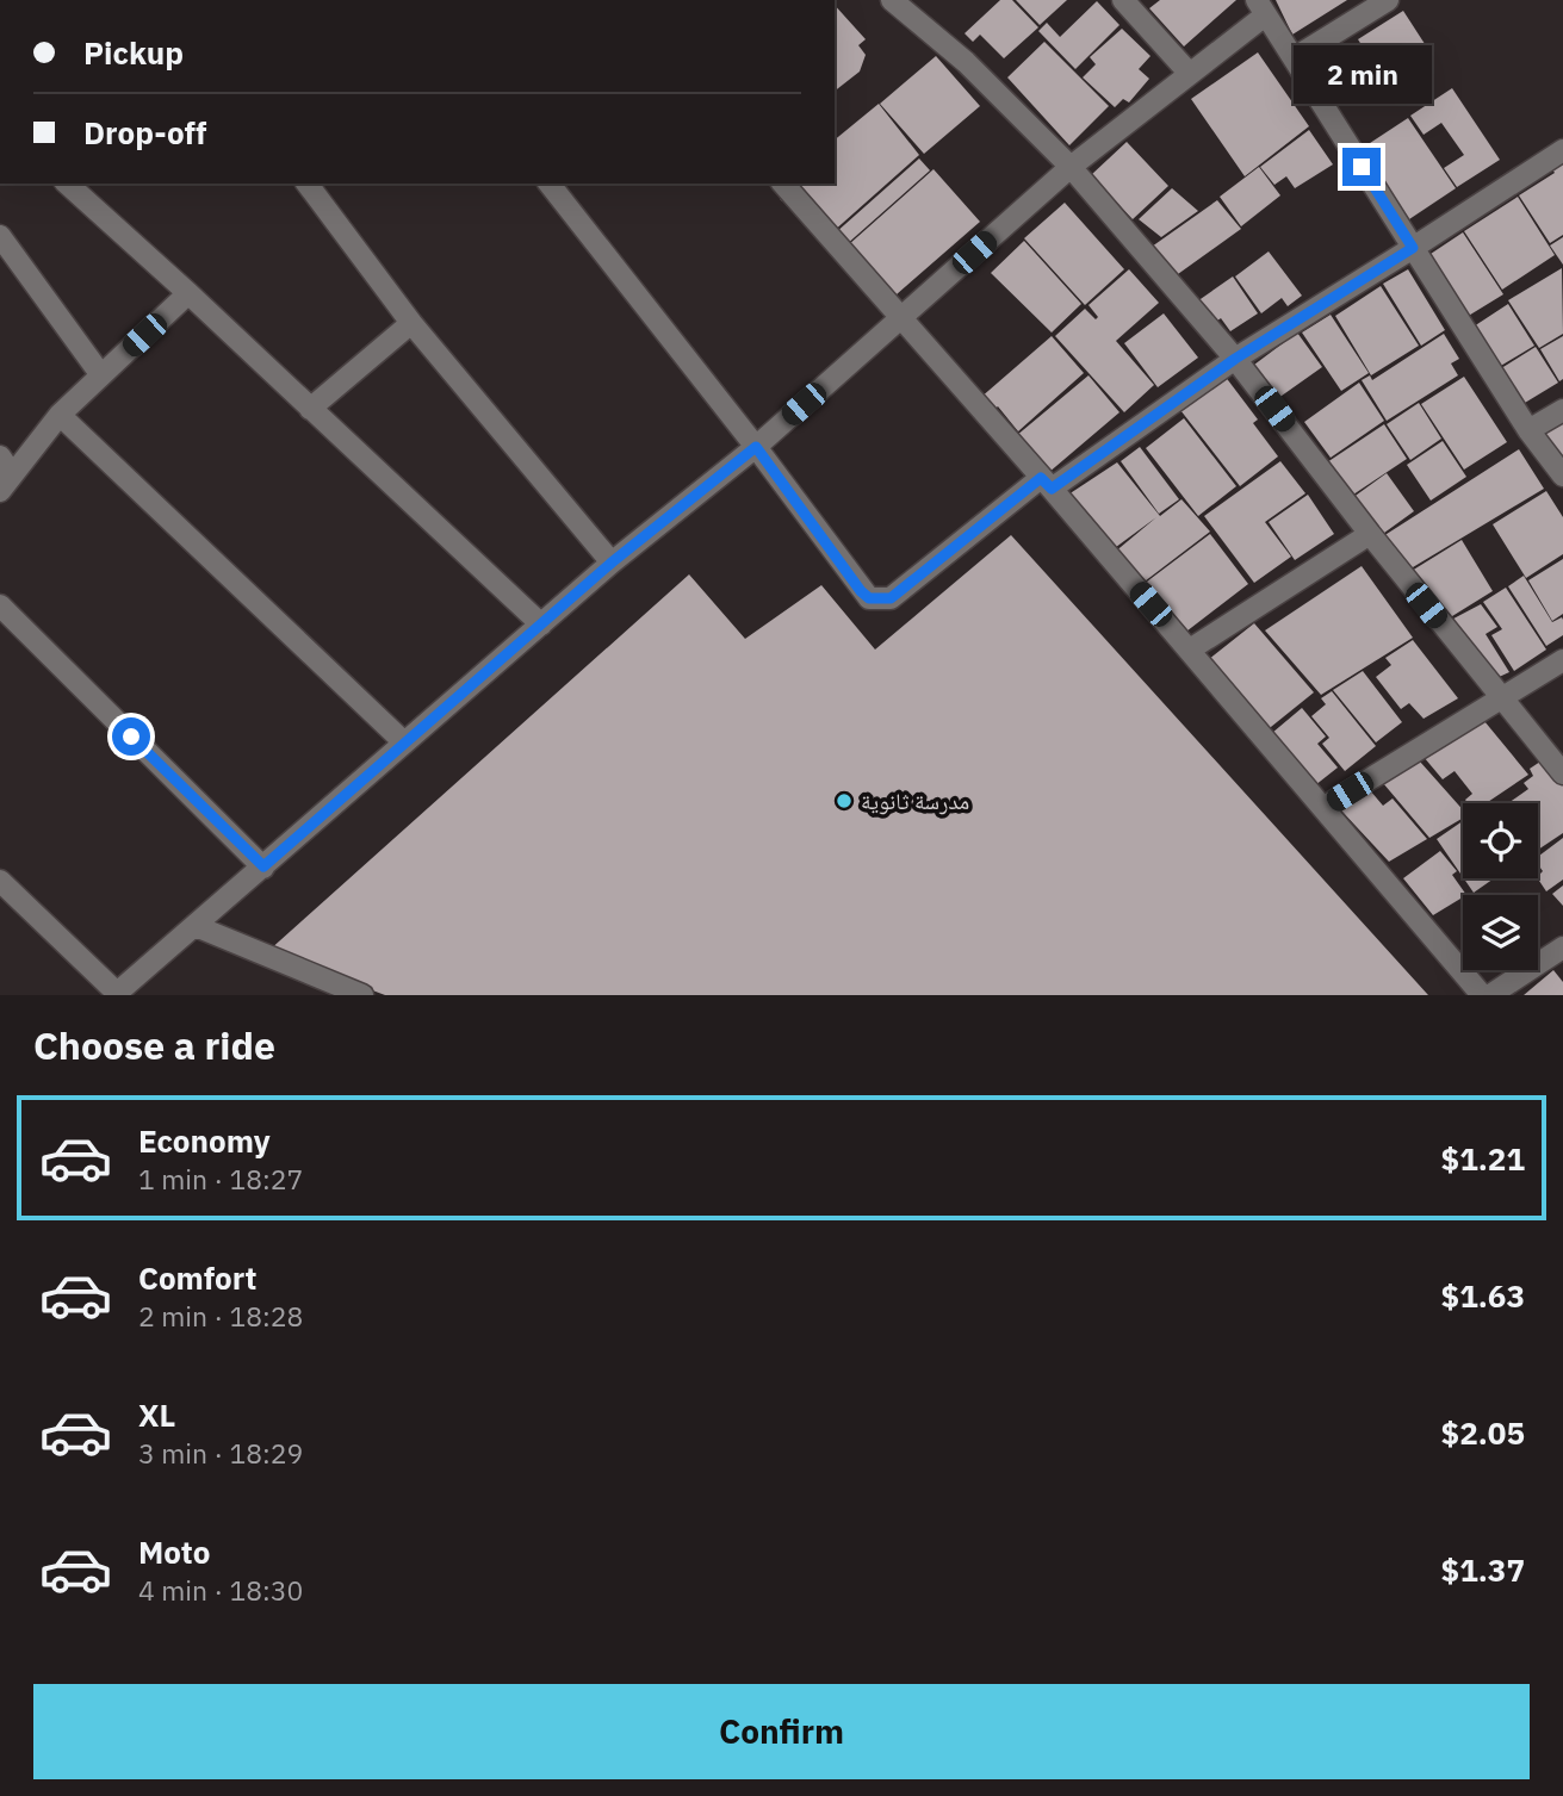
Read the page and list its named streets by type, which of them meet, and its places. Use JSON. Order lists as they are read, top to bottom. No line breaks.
{"places":["مدرسة ثانوية"],"page":{"banner":["Pickup","Drop-off"],"bubble":"2 min","heading":"Choose a ride","list":[{"name":"Economy","note":"1 min · 18:27","value":"$1.21"},{"name":"Comfort","note":"2 min · 18:28","value":"$1.63"},{"name":"XL","note":"3 min · 18:29","value":"$2.05"},{"name":"Moto","note":"4 min · 18:30","value":"$1.37"}],"buttons":"Confirm"}}
